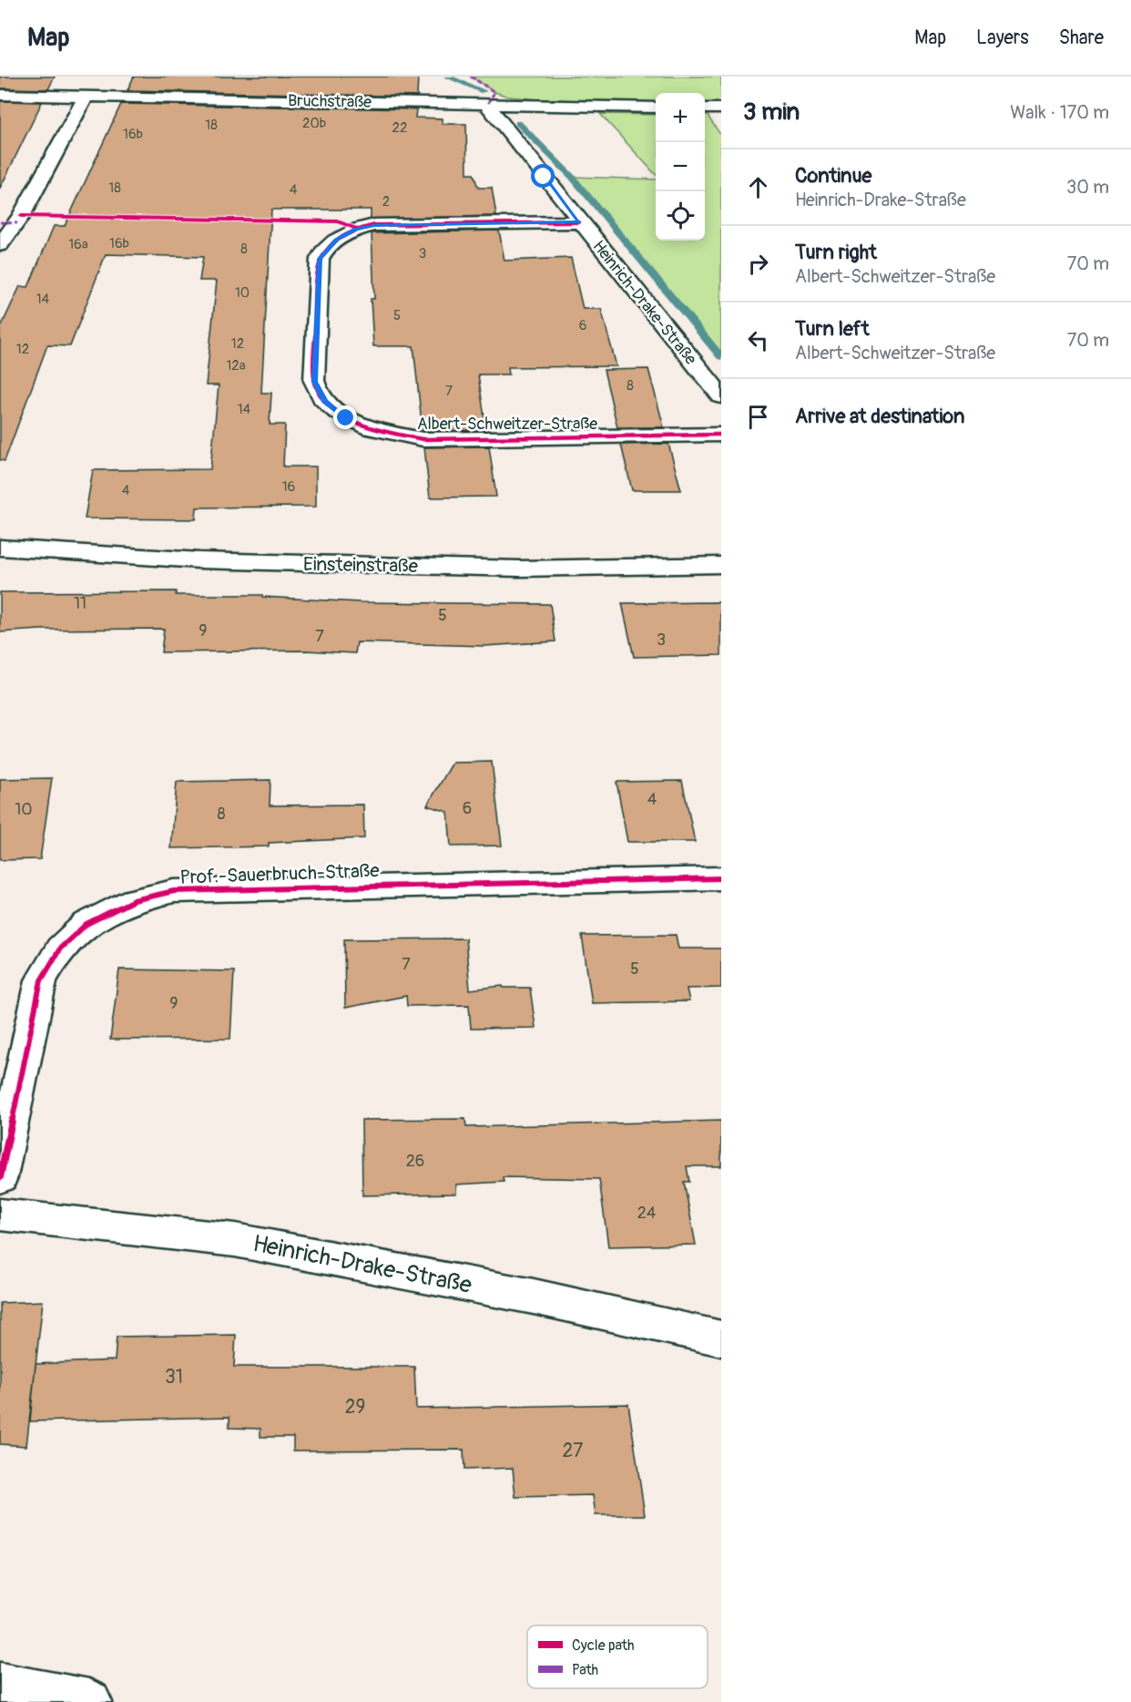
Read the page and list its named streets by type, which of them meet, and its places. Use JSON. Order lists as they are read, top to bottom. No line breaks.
{"streets":{"street":["Bruchstraße","Heinrich-Drake-Straße","Albert-Schweitzer-Straße","Einsteinstraße","Prof.-Sauerbruch-Straße"]},"crossings":[["Bruchstraße","Heinrich-Drake-Straße"],["Heinrich-Drake-Straße","Albert-Schweitzer-Straße"]],"house_numbers":["20b","18","22","16b","18","4","2","16b","16a","8","3","10","14","5","6","12","12","12a","8","7","14","16","4","11","5","9","7","3","4","6","10","8","7","5","9","26","24","31","29","27"],"legend":["Cycle path","Path"],"page":{"header":"Map","nav":["Map","Layers","Share"],"heading":["3 min","Walk · 170 m"],"map_buttons":["+","−"],"list":[["Continue","Heinrich-Drake-Straße","30 m"],["Turn right","Albert-Schweitzer-Straße","70 m"],["Turn left","Albert-Schweitzer-Straße","70 m"],"Arrive at destination"]}}
